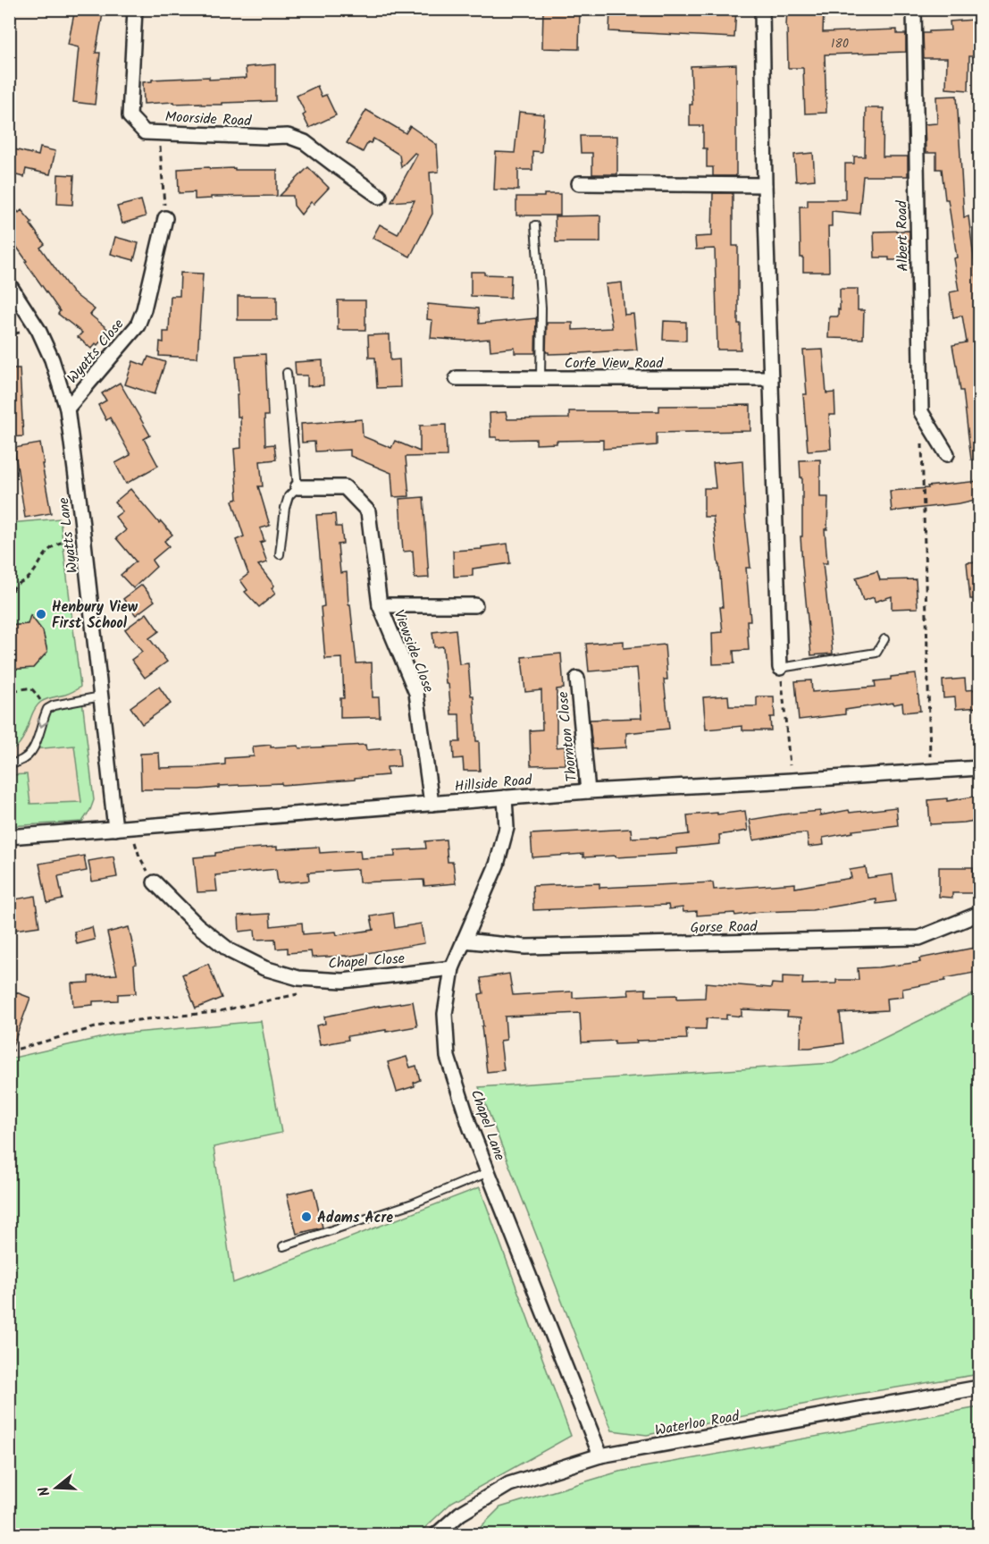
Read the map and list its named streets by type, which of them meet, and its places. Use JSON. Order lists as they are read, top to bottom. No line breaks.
{"streets":{"street":["Moorside Road","Albert Road","Wyatts Close","Corfe View Road","Wyatts Lane","Viewside Close","Thornton Close","Hillside Road","Gorse Road","Chapel Close","Chapel Lane","Waterloo Road"]},"crossings":[["Wyatts Close","Wyatts Lane"],["Wyatts Lane","Hillside Road"],["Viewside Close","Hillside Road"],["Thornton Close","Hillside Road"],["Hillside Road","Chapel Lane"],["Gorse Road","Chapel Lane"],["Chapel Close","Chapel Lane"],["Chapel Lane","Waterloo Road"]],"places":["Henbury View First School","Adams Acre"],"house_numbers":["180"],"north":"left"}
